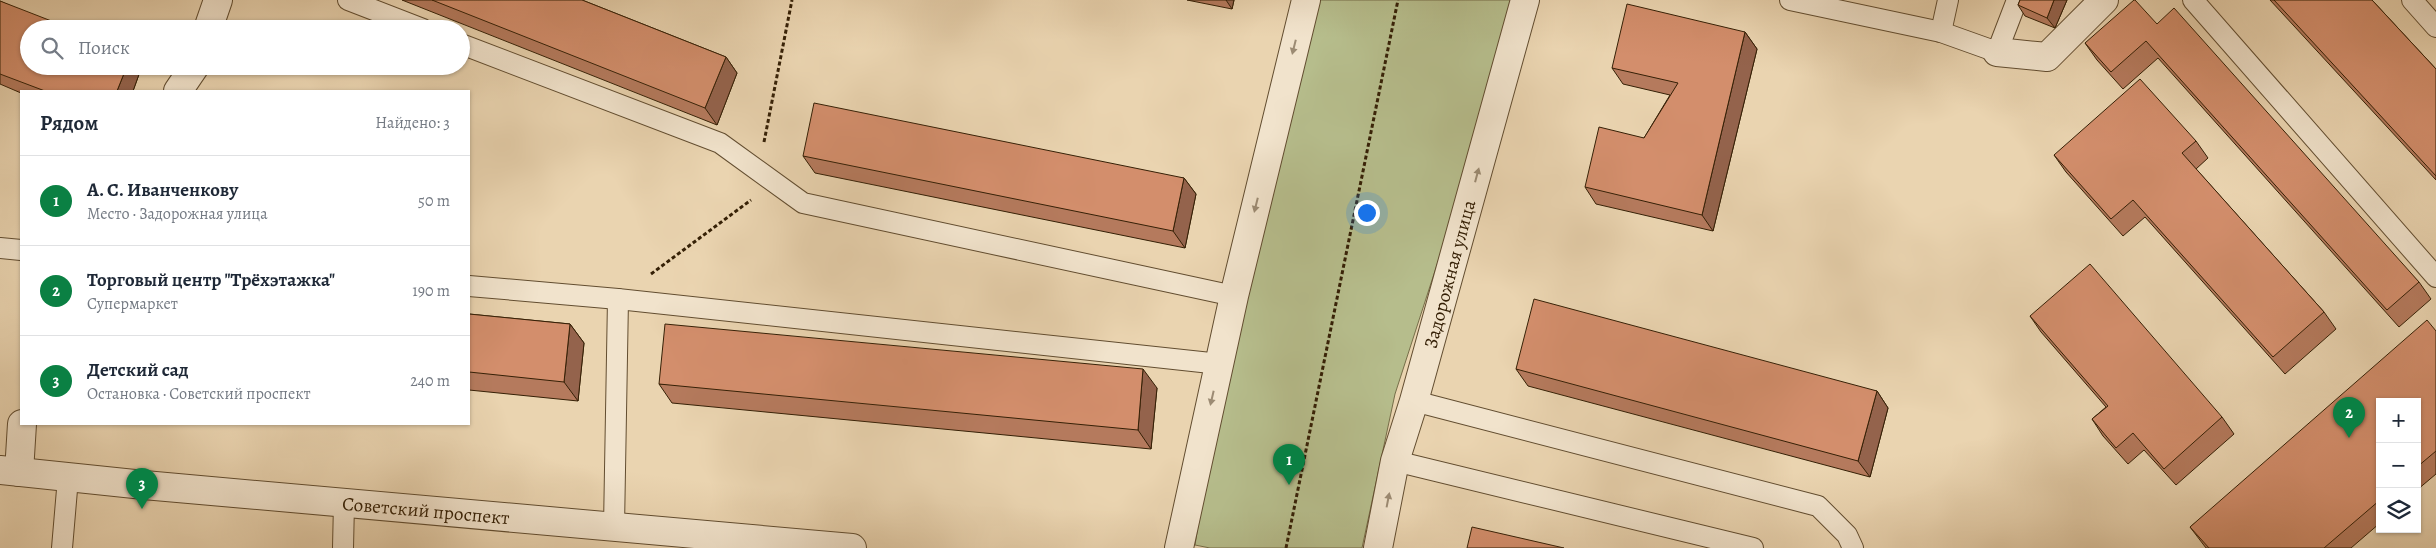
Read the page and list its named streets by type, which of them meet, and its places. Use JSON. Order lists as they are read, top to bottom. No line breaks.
{"streets":{"street":["Задорожная улица","Советский проспект"]},"page":{"search":"Поиск","heading":["Рядом","Найдено: 3"],"list":[{"mark":"1","name":"А. С. Иванченкову","note":"Место · Задорожная улица","value":"50 m"},{"mark":"2","name":"Торговый центр \"Трёхэтажка\"","note":"Супермаркет","value":"190 m"},{"mark":"3","name":"Детский сад","note":"Остановка · Советский проспект","value":"240 m"}],"pins":["2","1","3"],"map_buttons":["+","−"]}}
